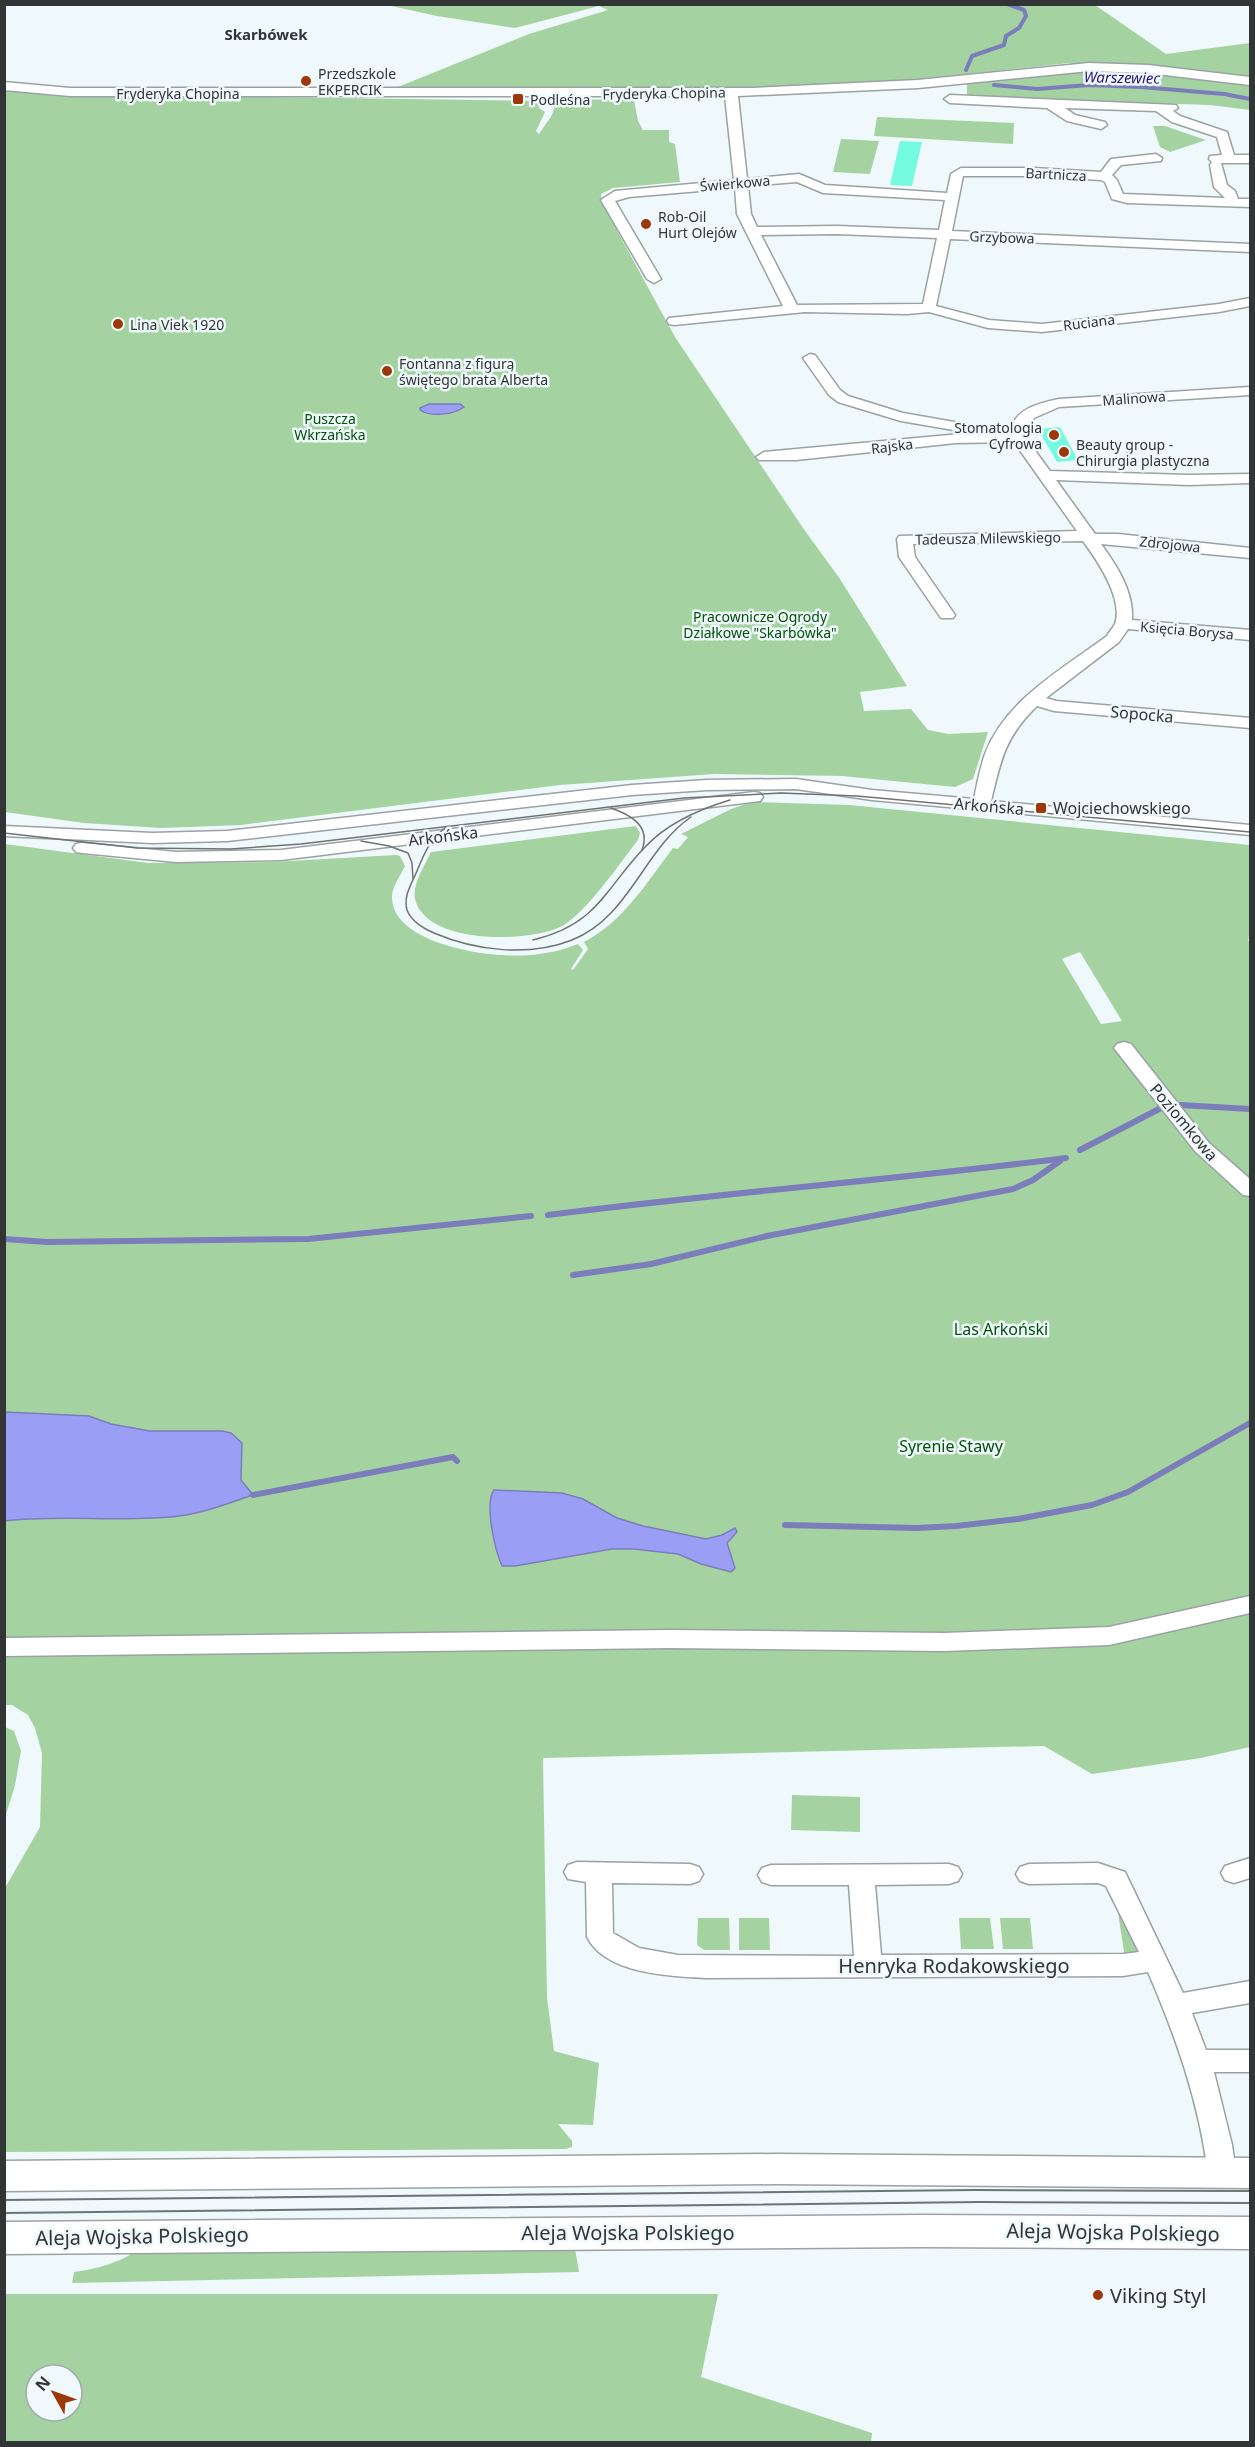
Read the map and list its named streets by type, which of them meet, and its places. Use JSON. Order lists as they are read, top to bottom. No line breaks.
{"streets":{"main road":["Aleja Wojska Polskiego"],"street":["Fryderyka Chopina","Bartnicza","Świerkowa","Grzybowa","Ruciana","Malinowa","Rajska","Tadeusza Milewskiego","Zdrojowa","Księcia Borysa","Sopocka","Arkońska","Poziomkowa","Henryka Rodakowskiego"]},"crossings":[["Bartnicza","Świerkowa"],["Malinowa","Rajska"],["Tadeusza Milewskiego","Zdrojowa"]],"districts":["Skarbówek"],"water":["Warszewiec"],"parks":["Puszcza Wkrzańska","Pracownicze Ogrody Działkowe \"Skarbówka\"","Las Arkoński","Syrenie Stawy"],"places":{"other":["Przedszkole EKPERCIK","Rob-Oil Hurt Olejów","Lina Viek 1920","Fontanna z figurą świętego brata Alberta","Stomatologia Cyfrowa","Beauty group - Chirurgia plastyczna","Viking Styl"],"transit":["Podleśna","Wojciechowskiego"]},"north":"top left"}
